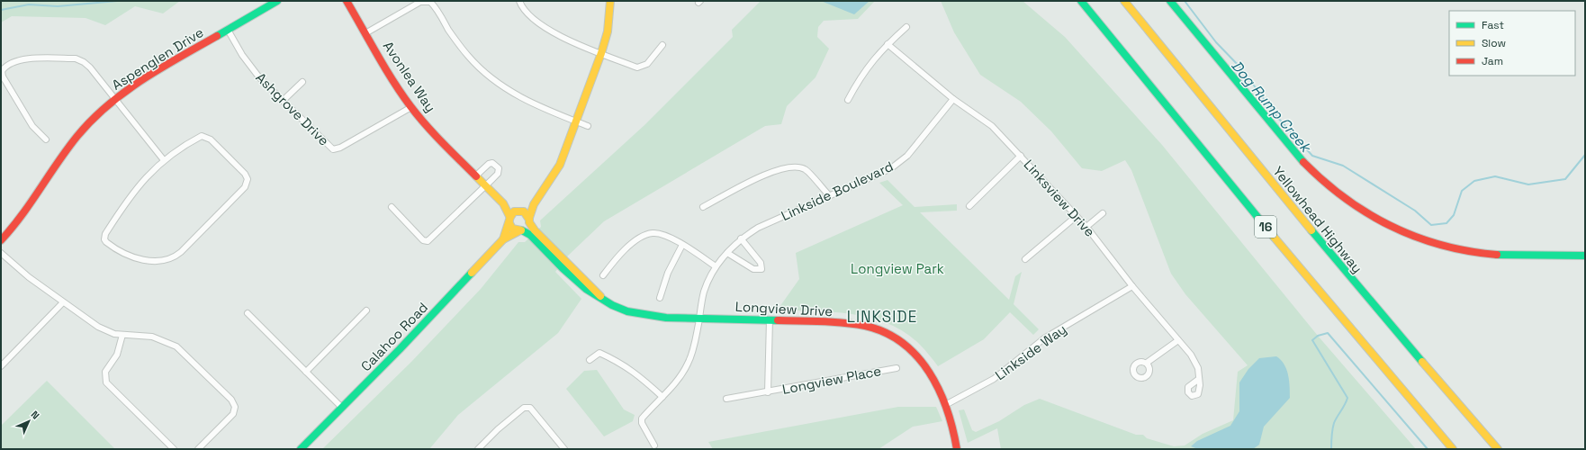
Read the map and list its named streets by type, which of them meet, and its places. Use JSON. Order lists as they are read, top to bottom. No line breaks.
{"streets":{"main road":["Aspenglen Drive","Avonlea Way","Yellowhead Highway","16","Longview Drive","Calahoo Road"],"street":["Ashgrove Drive","Linkside Boulevard","Linksview Drive","Linkside Way","Longview Place"]},"crossings":[["Aspenglen Drive","Ashgrove Drive"],["Avonlea Way","Ashgrove Drive"],["Avonlea Way","Longview Drive"],["Avonlea Way","Calahoo Road"],["Linkside Boulevard","Linksview Drive"],["Linkside Boulevard","Longview Drive"],["Linksview Drive","Linkside Way"],["Longview Drive","Calahoo Road"],["Longview Drive","Linkside Way"],["Longview Drive","Longview Place"]],"districts":["LINKSIDE"],"water":["Dog Rump Creek"],"parks":["Longview Park"],"legend":["Fast","Slow","Jam"],"north":"top right"}
